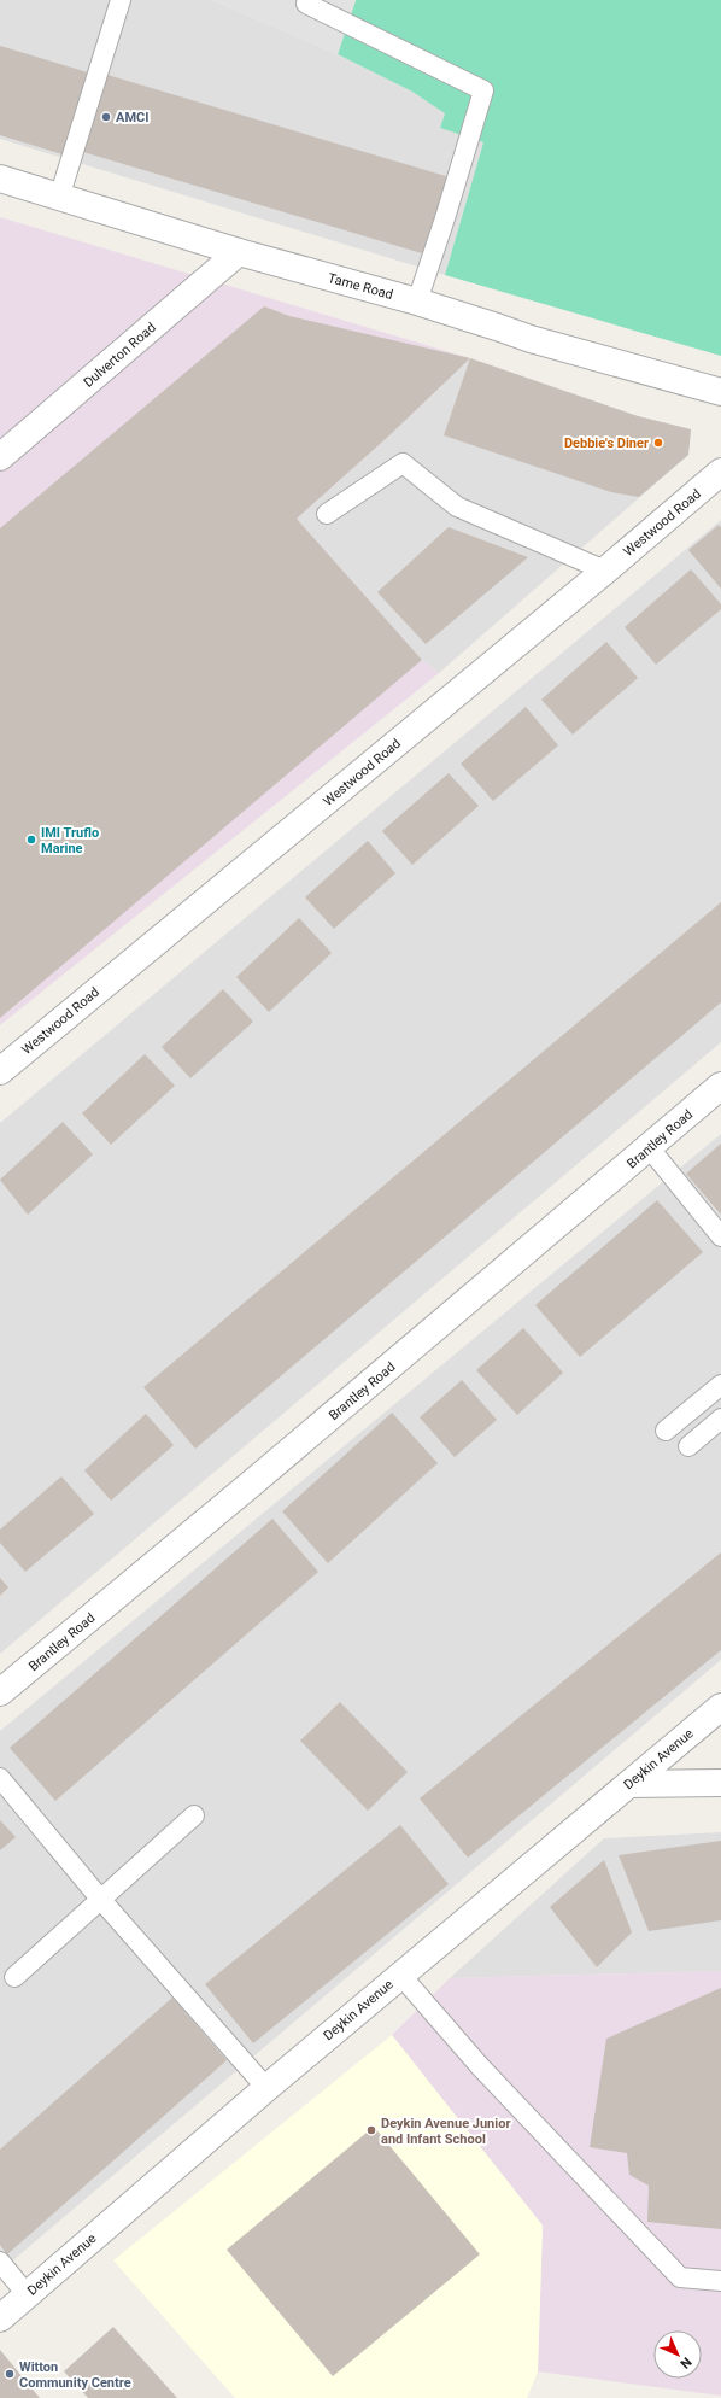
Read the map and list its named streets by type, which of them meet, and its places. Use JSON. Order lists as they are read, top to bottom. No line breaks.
{"streets":{"street":["Tame Road","Dulverton Road","Westwood Road","Brantley Road","Deykin Avenue"]},"crossings":[["Tame Road","Dulverton Road"]],"places":["AMCI","Debbie's Diner","IMI Truflo Marine","Deykin Avenue Junior and Infant School","Witton Community Centre"],"north":"bottom right"}
